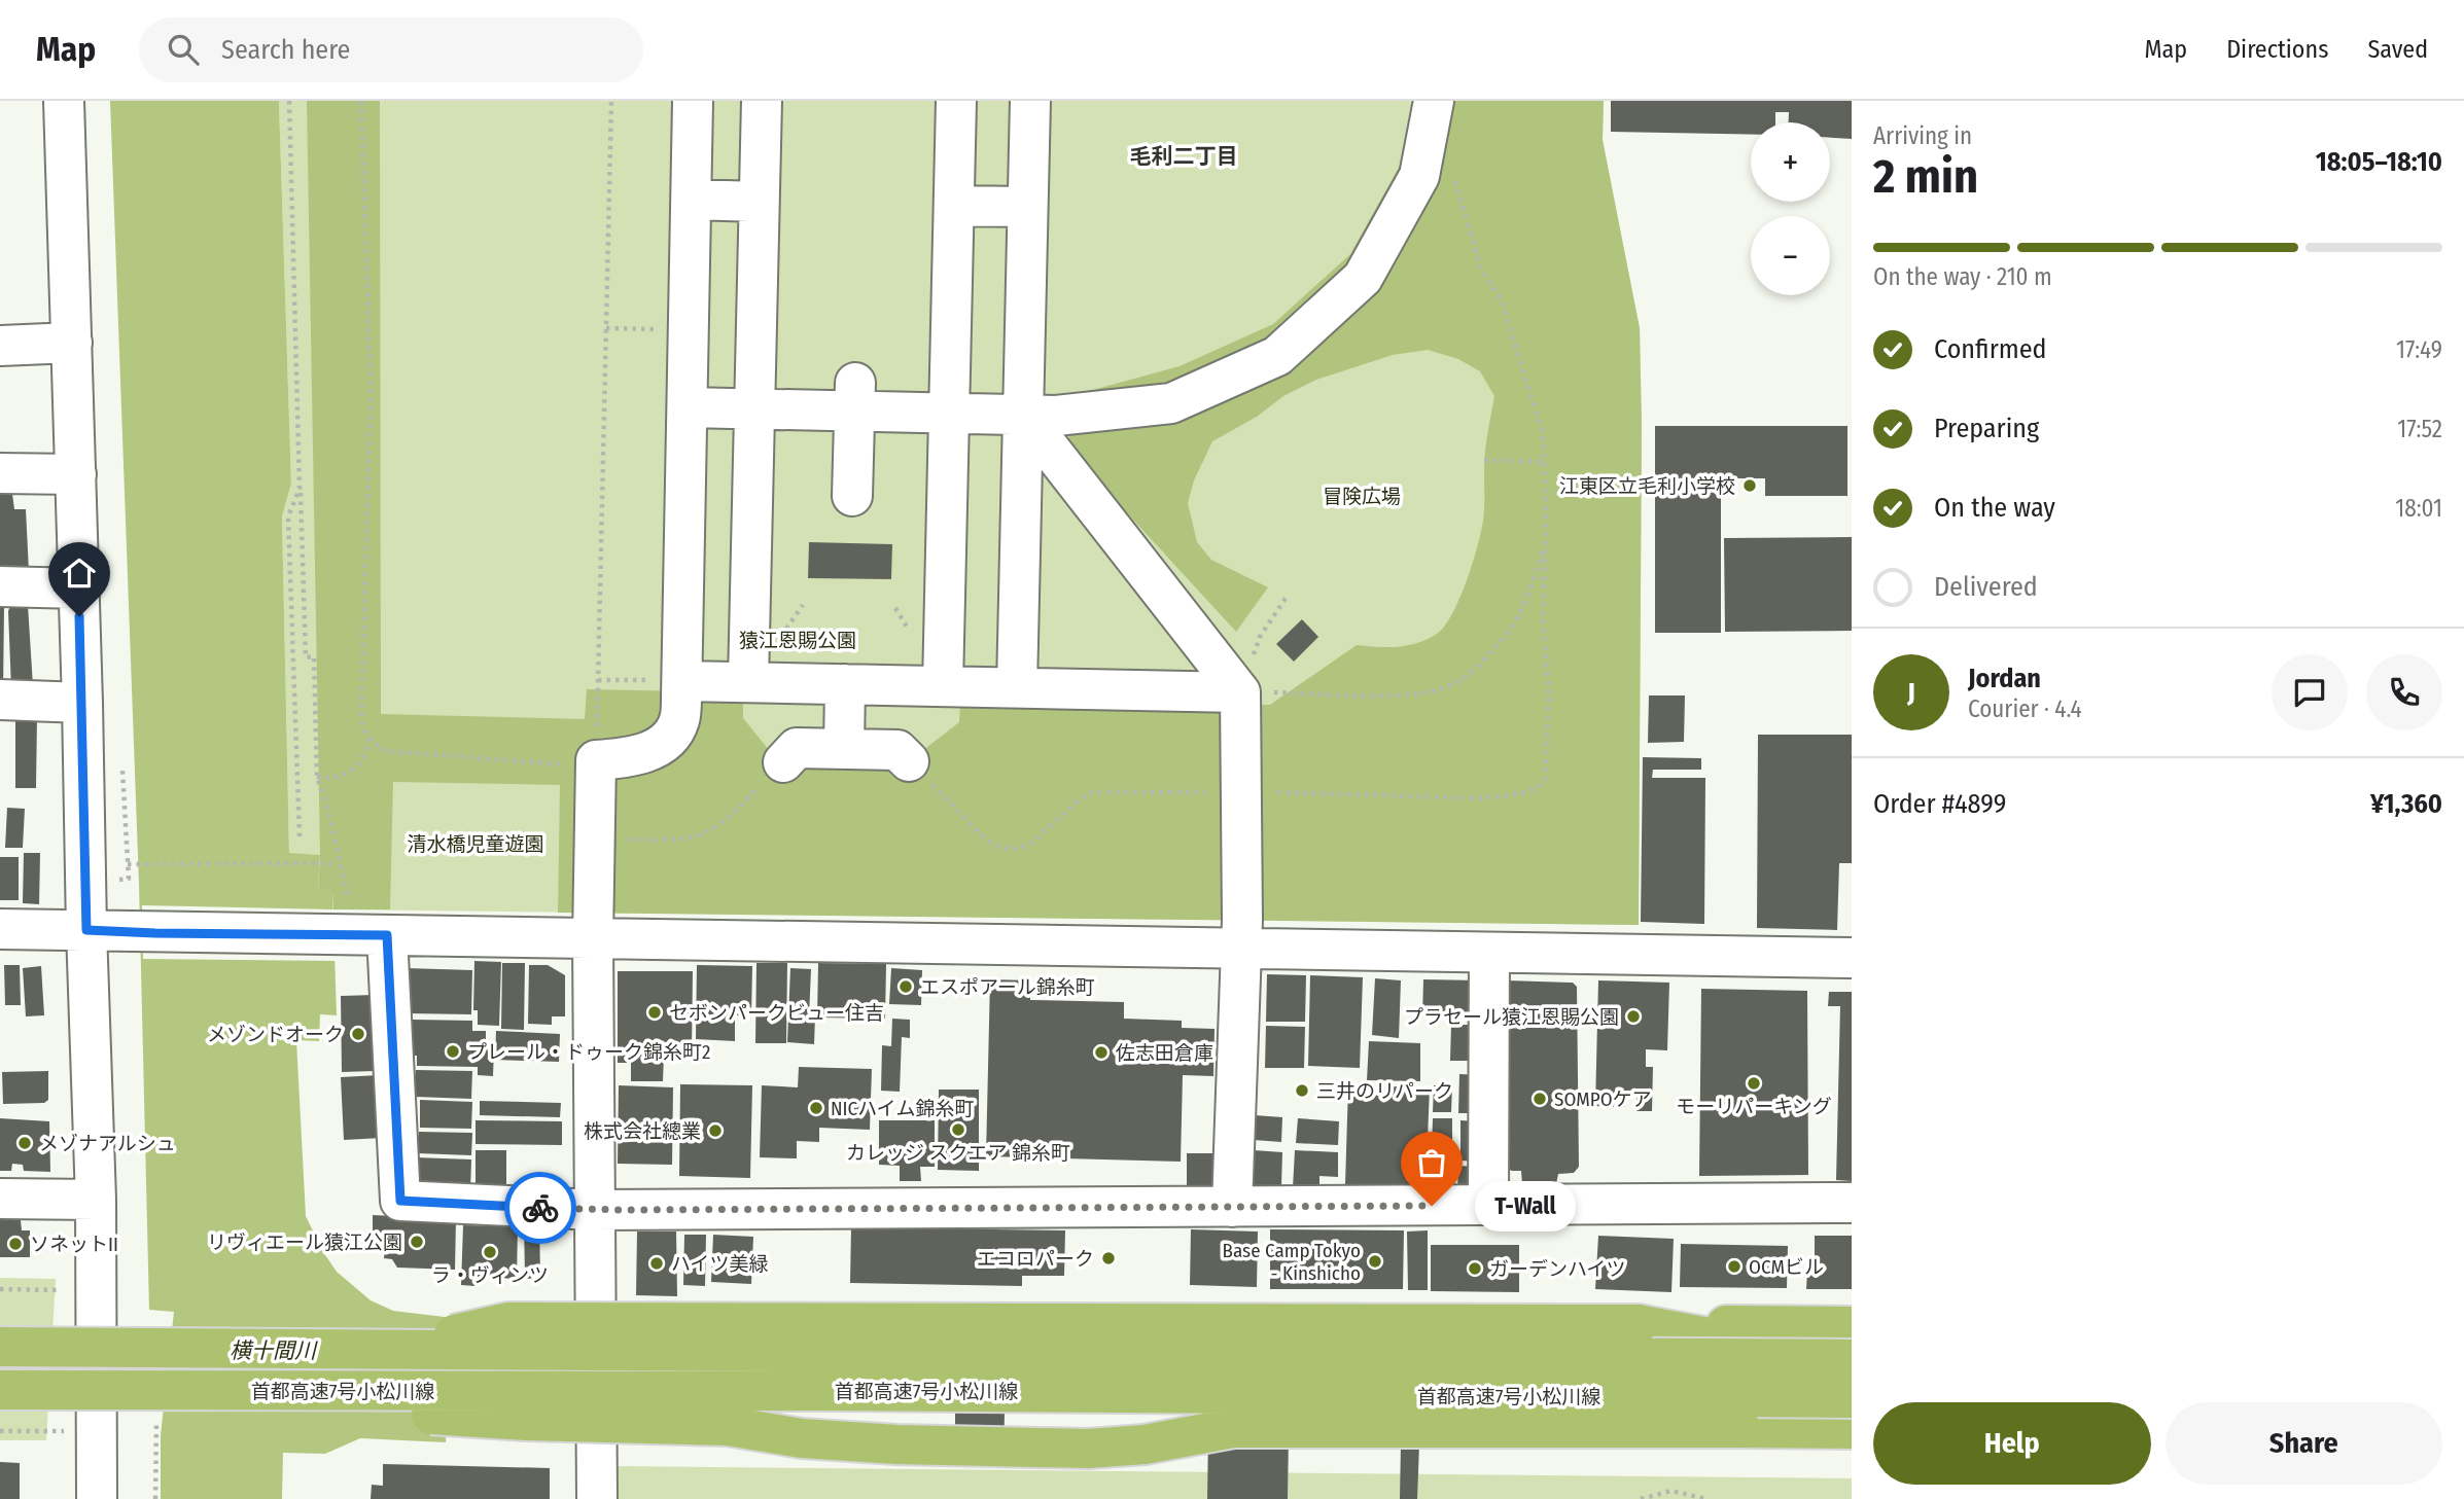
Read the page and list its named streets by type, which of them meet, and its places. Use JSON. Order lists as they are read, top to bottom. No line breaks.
{"streets":{"highway":["首都高速7号小松川線"]},"districts":["毛利二丁目"],"water":["横十間川"],"parks":["冒険広場","猿江恩賜公園","清水橋児童遊園"],"places":["江東区立毛利小学校","エスポアール錦糸町","セボンパークビュー住吉","プラセール猿江恩賜公園","メゾンドオーク","プレール・ドゥーク錦糸町2","佐志田倉庫","モーリパーキング","三井のリパーク","SOMPOケア","NICハイム錦糸町","カレッジ スクエア 錦糸町","株式会社總業","メゾナアルシュ","T-Wall","リヴィエール猿江公園","ソネットII","ラ・ヴィンツ","エコロパーク","Base Camp Tokyo - Kinshicho","ハイツ美緑","OCMビル","ガーデンハイツ"],"page":{"header":"Map","search":"Search here","nav":["Map","Directions","Saved"],"heading":["2 min","Arriving in","18:05–18:10"],"panel":["Jordan","Courier · 4.4","Order #4899","¥1,360"],"map_buttons":["+","−"],"bar":"On the way · 210 m","list":[["Confirmed","17:49"],["Preparing","17:52"],["On the way","18:01"],"Delivered"],"round":"J","bubble":"T-Wall","buttons":["Help","Share"]}}
